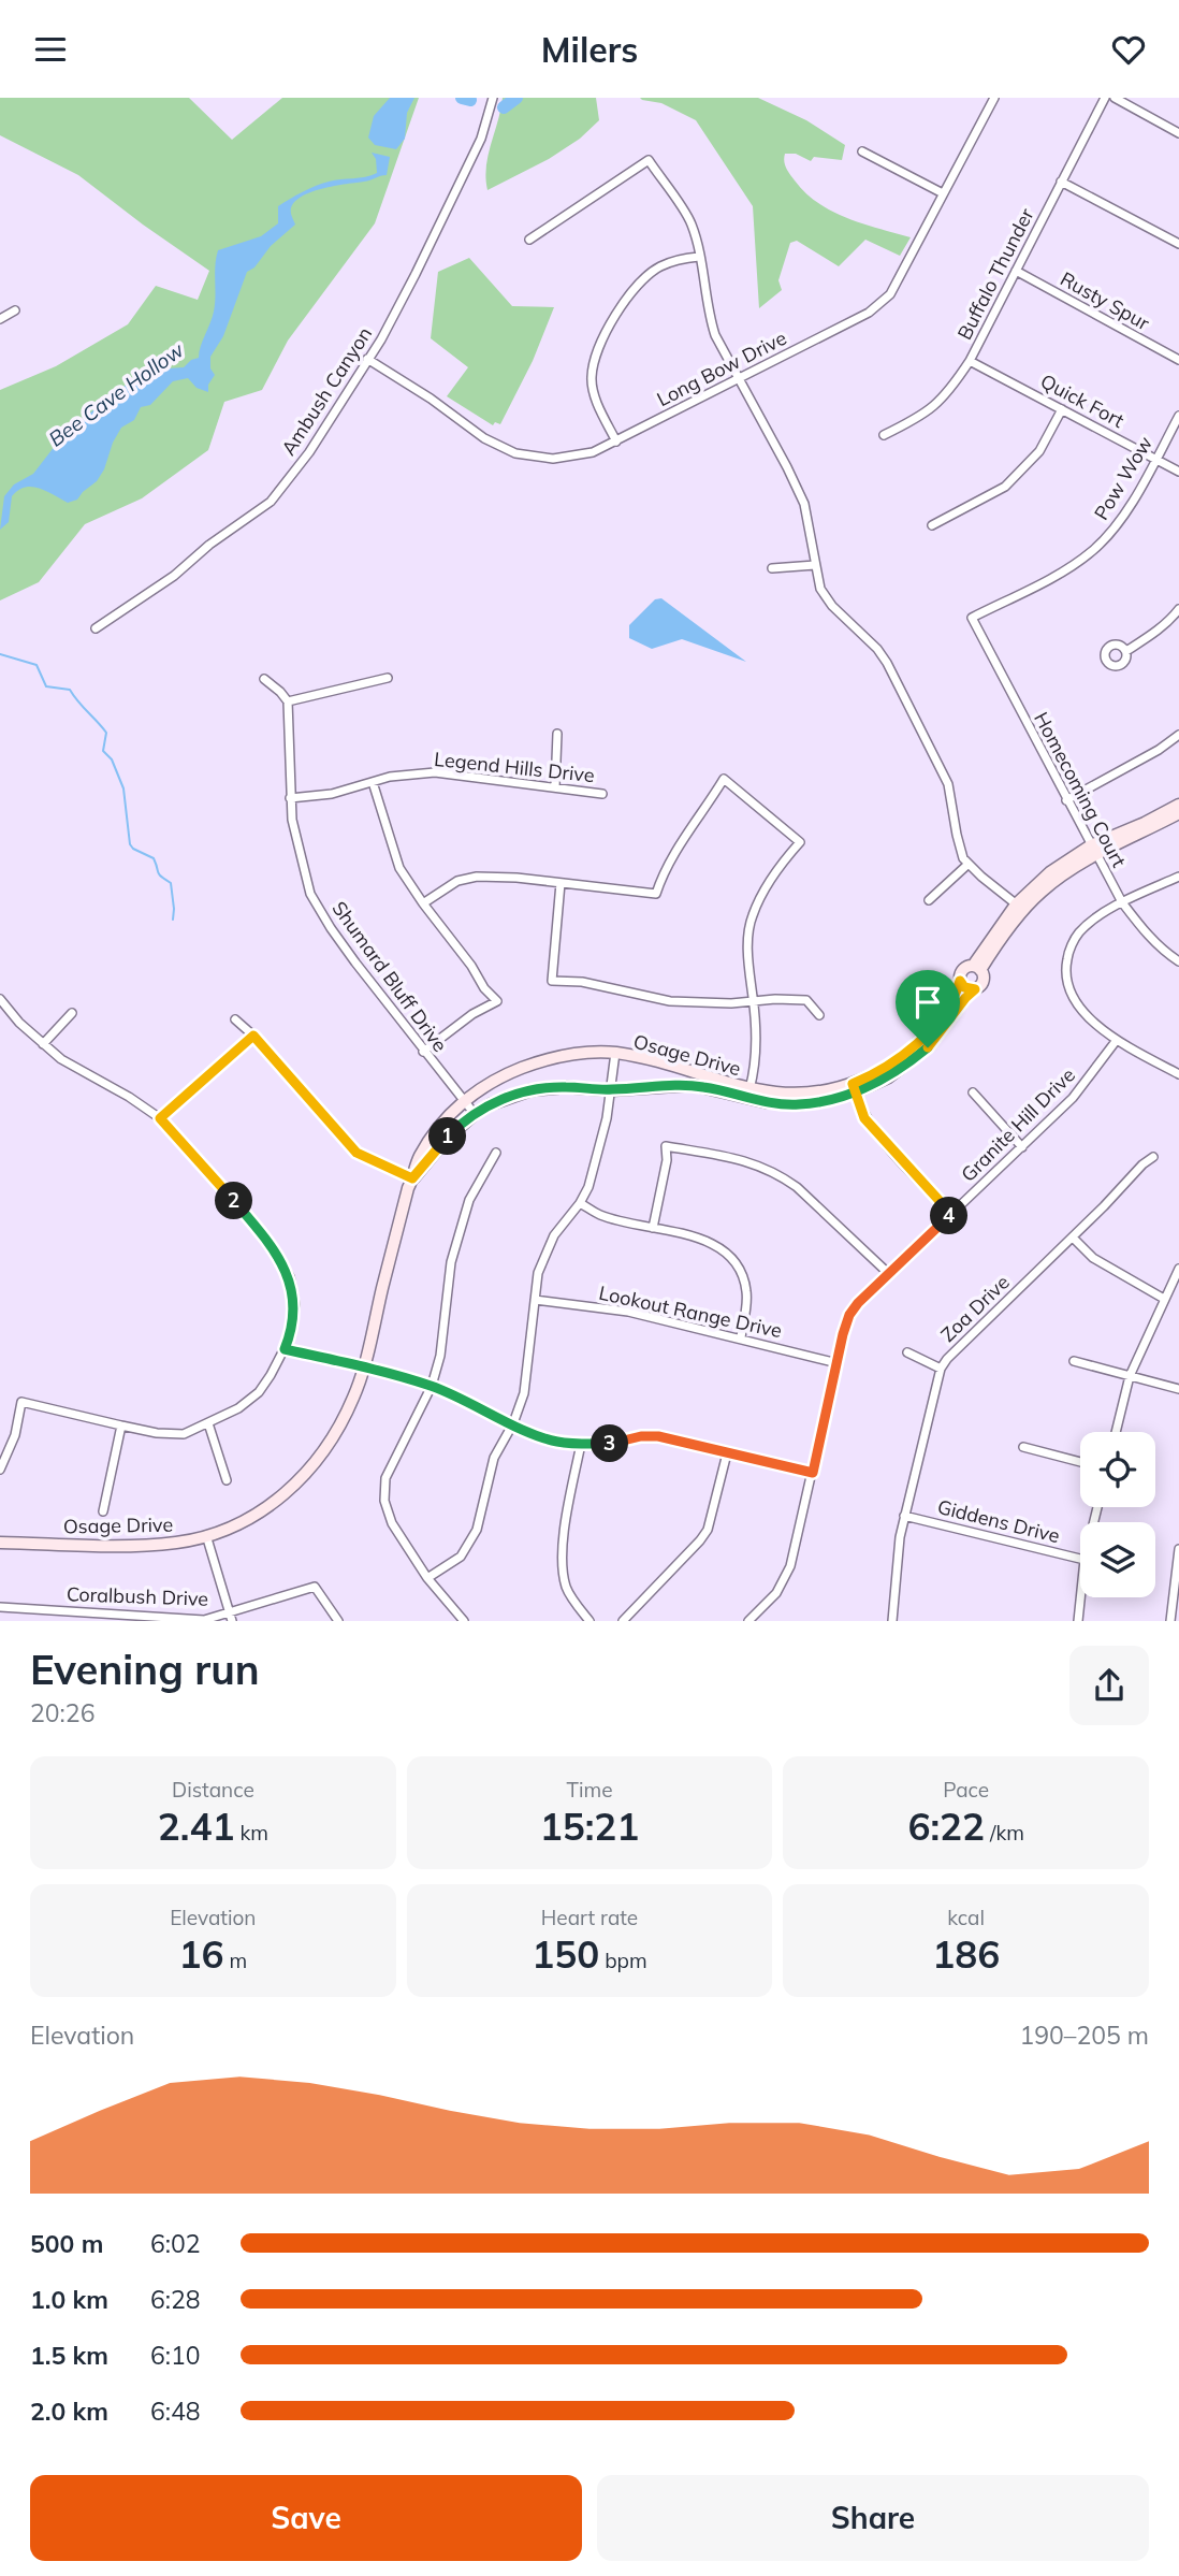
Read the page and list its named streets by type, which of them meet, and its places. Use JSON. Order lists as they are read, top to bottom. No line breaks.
{"streets":{"street":["Buffalo Thunder","Rusty Spur","Long Bow Drive","Ambush Canyon","Quick Fort","Pow Wow","Legend Hills Drive","Homecoming Court","Shumard Bluff Drive","Osage Drive","Granite Hill Drive","Zoa Drive","Lookout Range Drive","Giddens Drive","Coralbush Drive"]},"crossings":[["Buffalo Thunder","Rusty Spur"],["Buffalo Thunder","Quick Fort"],["Long Bow Drive","Ambush Canyon"],["Quick Fort","Pow Wow"],["Pow Wow","Homecoming Court"],["Legend Hills Drive","Shumard Bluff Drive"],["Shumard Bluff Drive","Osage Drive"],["Granite Hill Drive","Lookout Range Drive"],["Zoa Drive","Giddens Drive"]],"water":["Bee Cave Hollow"],"page":{"header":"Milers","pins":["1","2","4","3"],"heading":["Evening run","20:26"],"stats":[["Distance","2.41 km"],["Time","15:21"],["Pace","6:22 /km"],["Elevation","16 m"],["Heart rate","150 bpm"],["kcal","186"]],"chart":["Elevation","190–205 m"],"list":[{"name":"500 m","note":"6:02"},{"name":"1.0 km","note":"6:28"},{"name":"1.5 km","note":"6:10"},{"name":"2.0 km","note":"6:48"}],"buttons":["Save","Share"]}}
